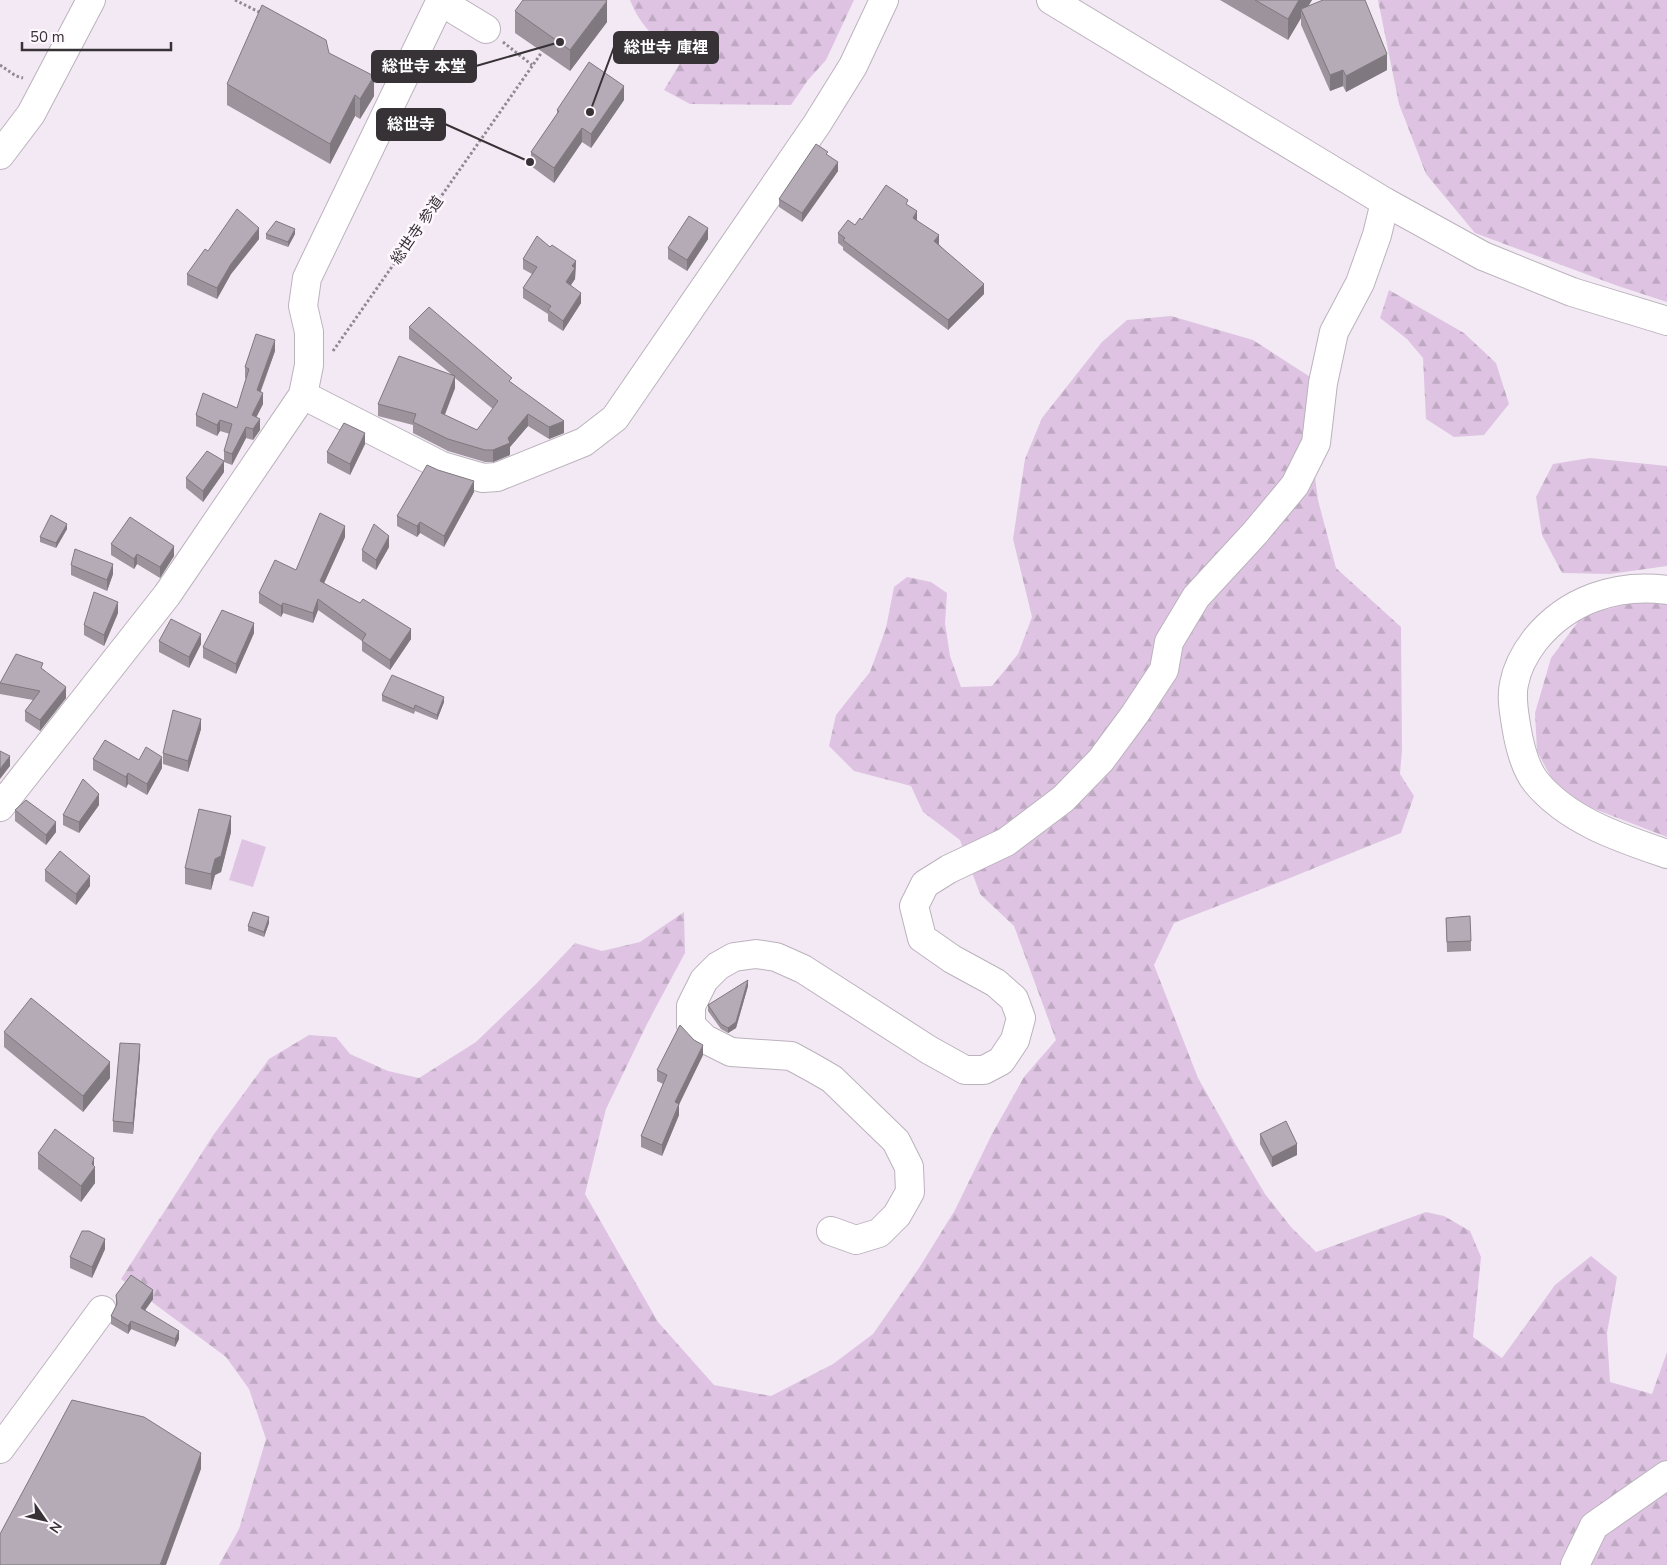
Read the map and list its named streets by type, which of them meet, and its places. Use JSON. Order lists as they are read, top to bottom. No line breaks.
{"streets":{"path":["総世寺 参道"]},"places":["総世寺 本堂","総世寺 庫裡","総世寺"],"scale_bar":"50 m","north":"bottom right"}
